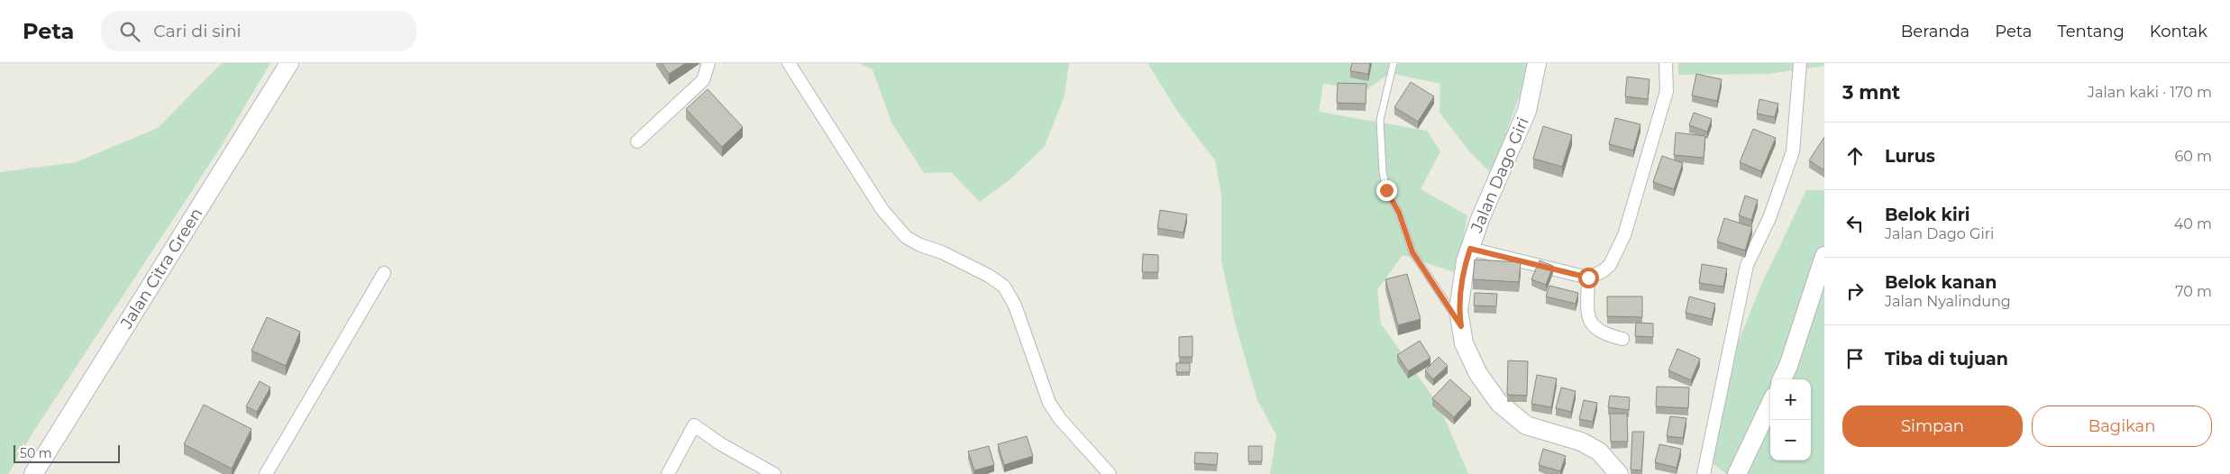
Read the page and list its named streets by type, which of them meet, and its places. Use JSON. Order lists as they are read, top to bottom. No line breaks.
{"streets":{"street":["Jalan Dago Giri","Jalan Citra Green"]},"scale_bar":"50 m","page":{"header":"Peta","search":"Cari di sini","nav":["Beranda","Peta","Tentang","Kontak"],"heading":["3 mnt","Jalan kaki · 170 m"],"list":[["Lurus","60 m"],["Belok kiri","Jalan Dago Giri","40 m"],["Belok kanan","Jalan Nyalindung","70 m"],"Tiba di tujuan"],"map_buttons":["+","−"],"buttons":["Simpan","Bagikan"],"scale":"50 m"}}
